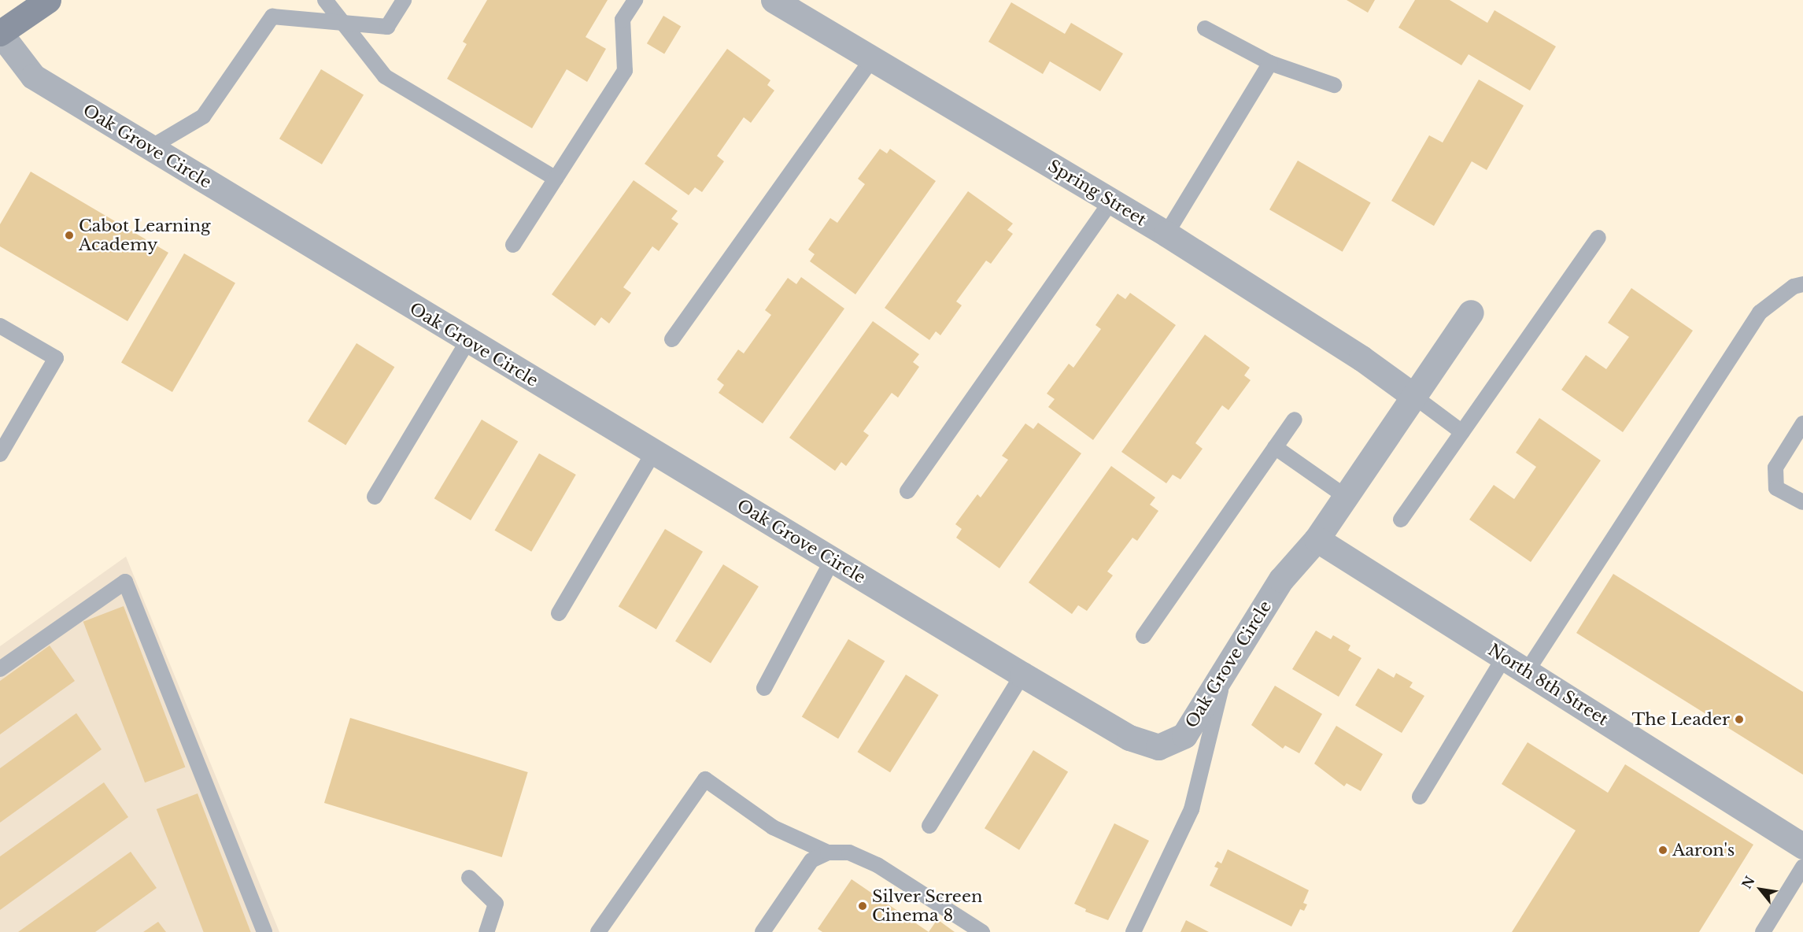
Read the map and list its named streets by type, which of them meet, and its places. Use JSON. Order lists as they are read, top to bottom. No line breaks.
{"streets":{"street":["Oak Grove Circle","Spring Street","North 8th Street"]},"crossings":[["Oak Grove Circle","Spring Street"],["Oak Grove Circle","North 8th Street"]],"places":["Cabot Learning Academy","The Leader","Aaron's","Silver Screen Cinema 8"],"north":"top left"}
